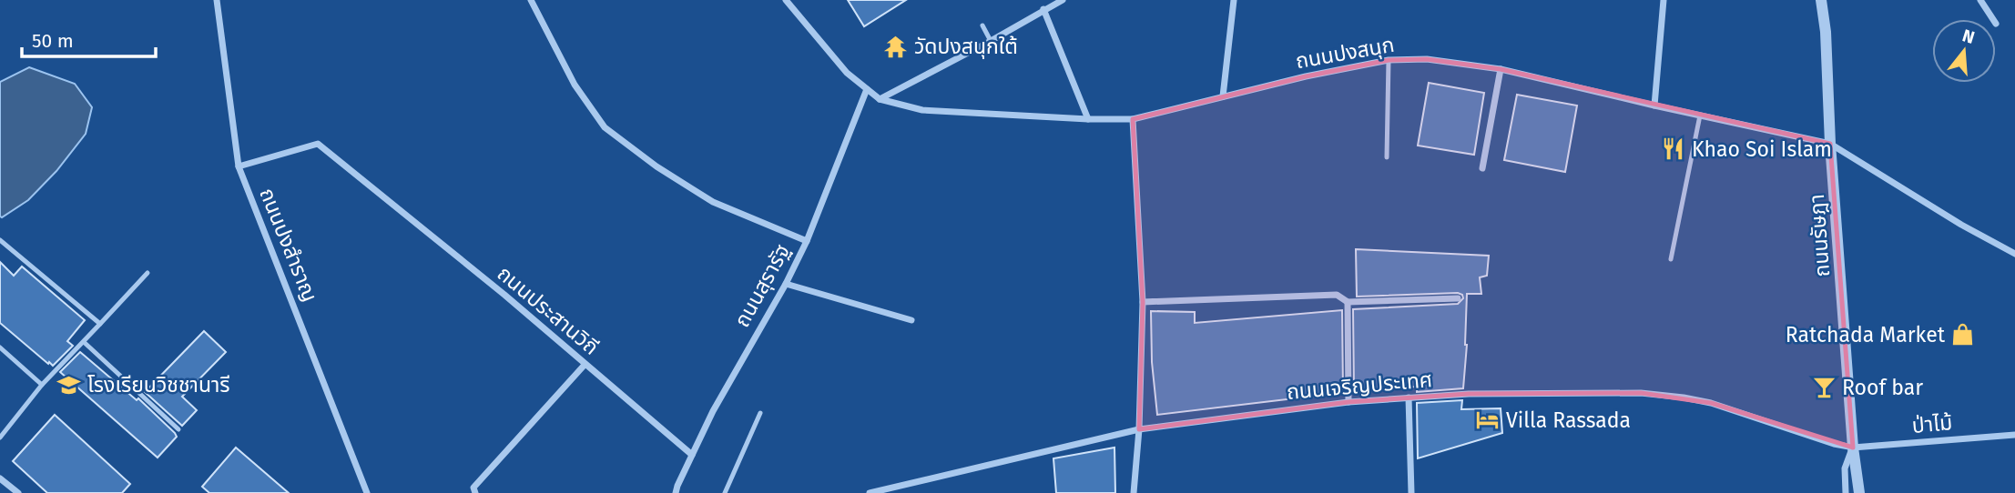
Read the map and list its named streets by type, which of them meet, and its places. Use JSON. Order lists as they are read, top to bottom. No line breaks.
{"streets":{"street":["ถนนปงสนุก","ถนนรัษฎา","ถนนปงสำราญ","ถนนสุรารัฐ","ถนนประสานวิถี","ถนนเจริญประเทศ","ป่าไม้"]},"crossings":[["ถนนปงสนุก","ถนนรัษฎา"],["ถนนปงสนุก","ถนนสุรารัฐ"],["ถนนรัษฎา","ถนนเจริญประเทศ"],["ถนนรัษฎา","ป่าไม้"],["ถนนปงสำราญ","ถนนประสานวิถี"],["ถนนสุรารัฐ","ถนนประสานวิถี"],["ถนนเจริญประเทศ","ป่าไม้"]],"places":{"temple":["วัดปงสนุกใต้"],"restaurant":["Khao Soi Islam"],"shop":["Ratchada Market"],"school or university":["โรงเรียนวิชชานารี"],"bar":["Roof bar"],"hotel":["Villa Rassada"]},"scale_bar":"50 m","north":"top"}
